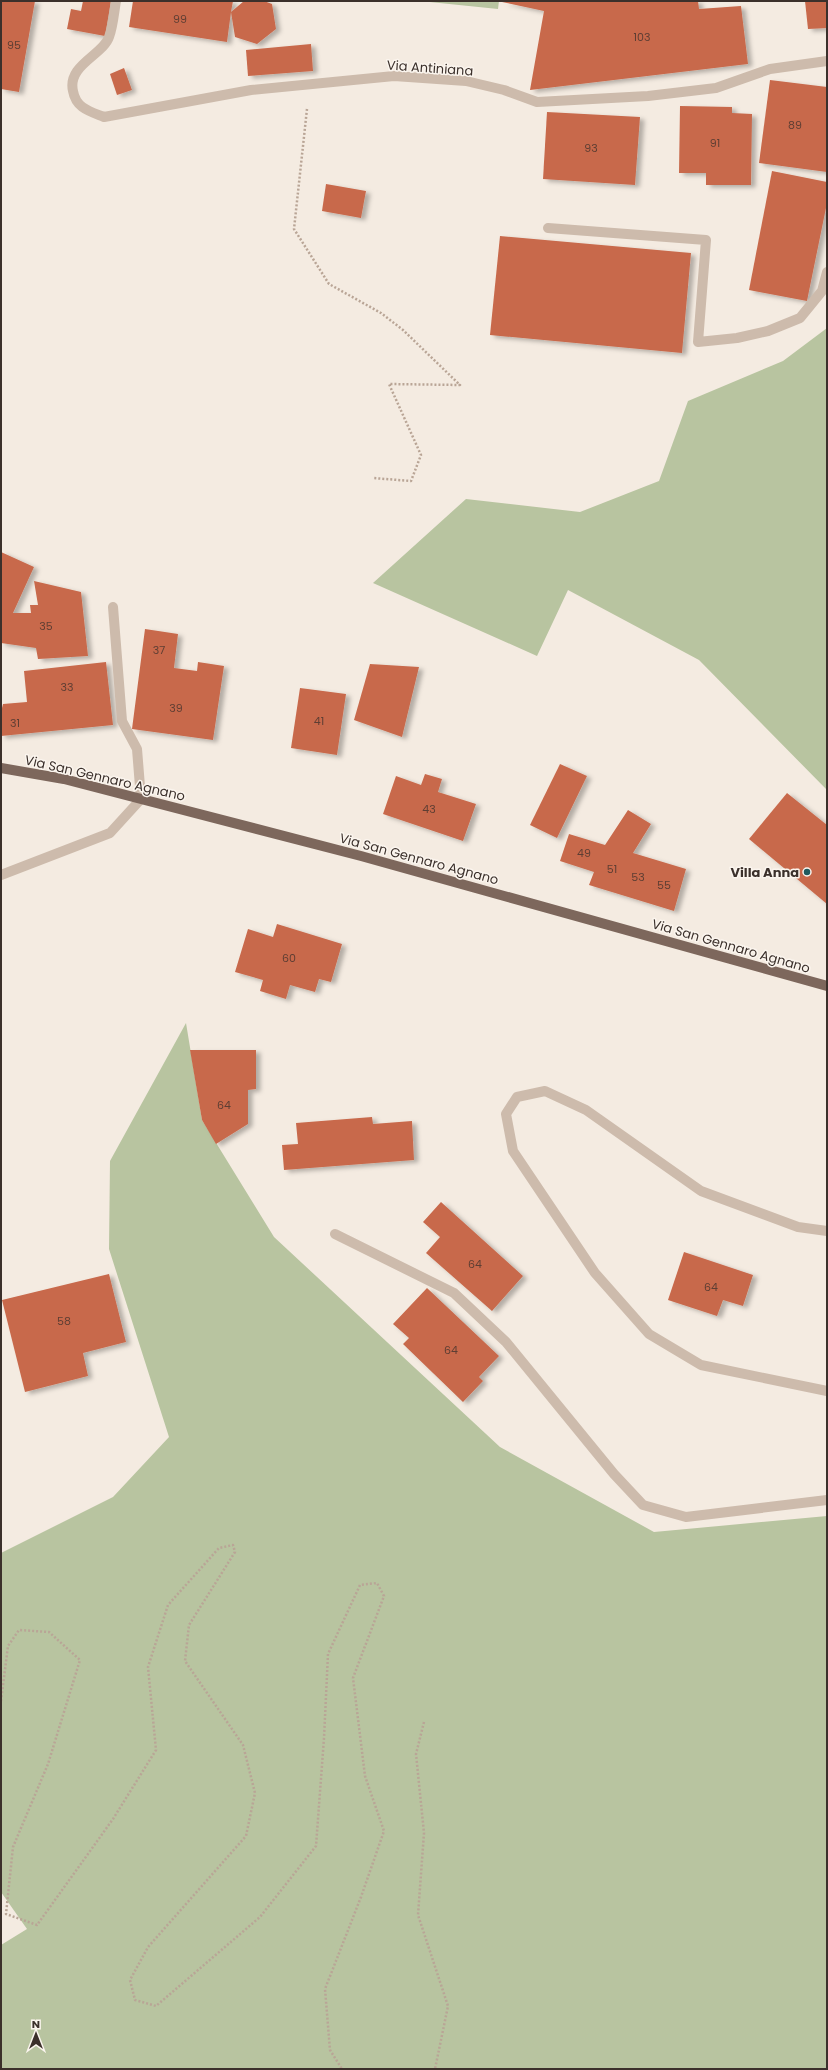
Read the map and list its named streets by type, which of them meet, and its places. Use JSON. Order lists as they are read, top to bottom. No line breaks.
{"streets":{"main road":["Via San Gennaro Agnano"],"street":["Via Antiniana"]},"places":["Villa Anna"],"house_numbers":["99","103","95","89","91","93","35","37","33","39","41","31","43","49","51","53","55","60","64","64","64","58","64"],"north":"top"}
